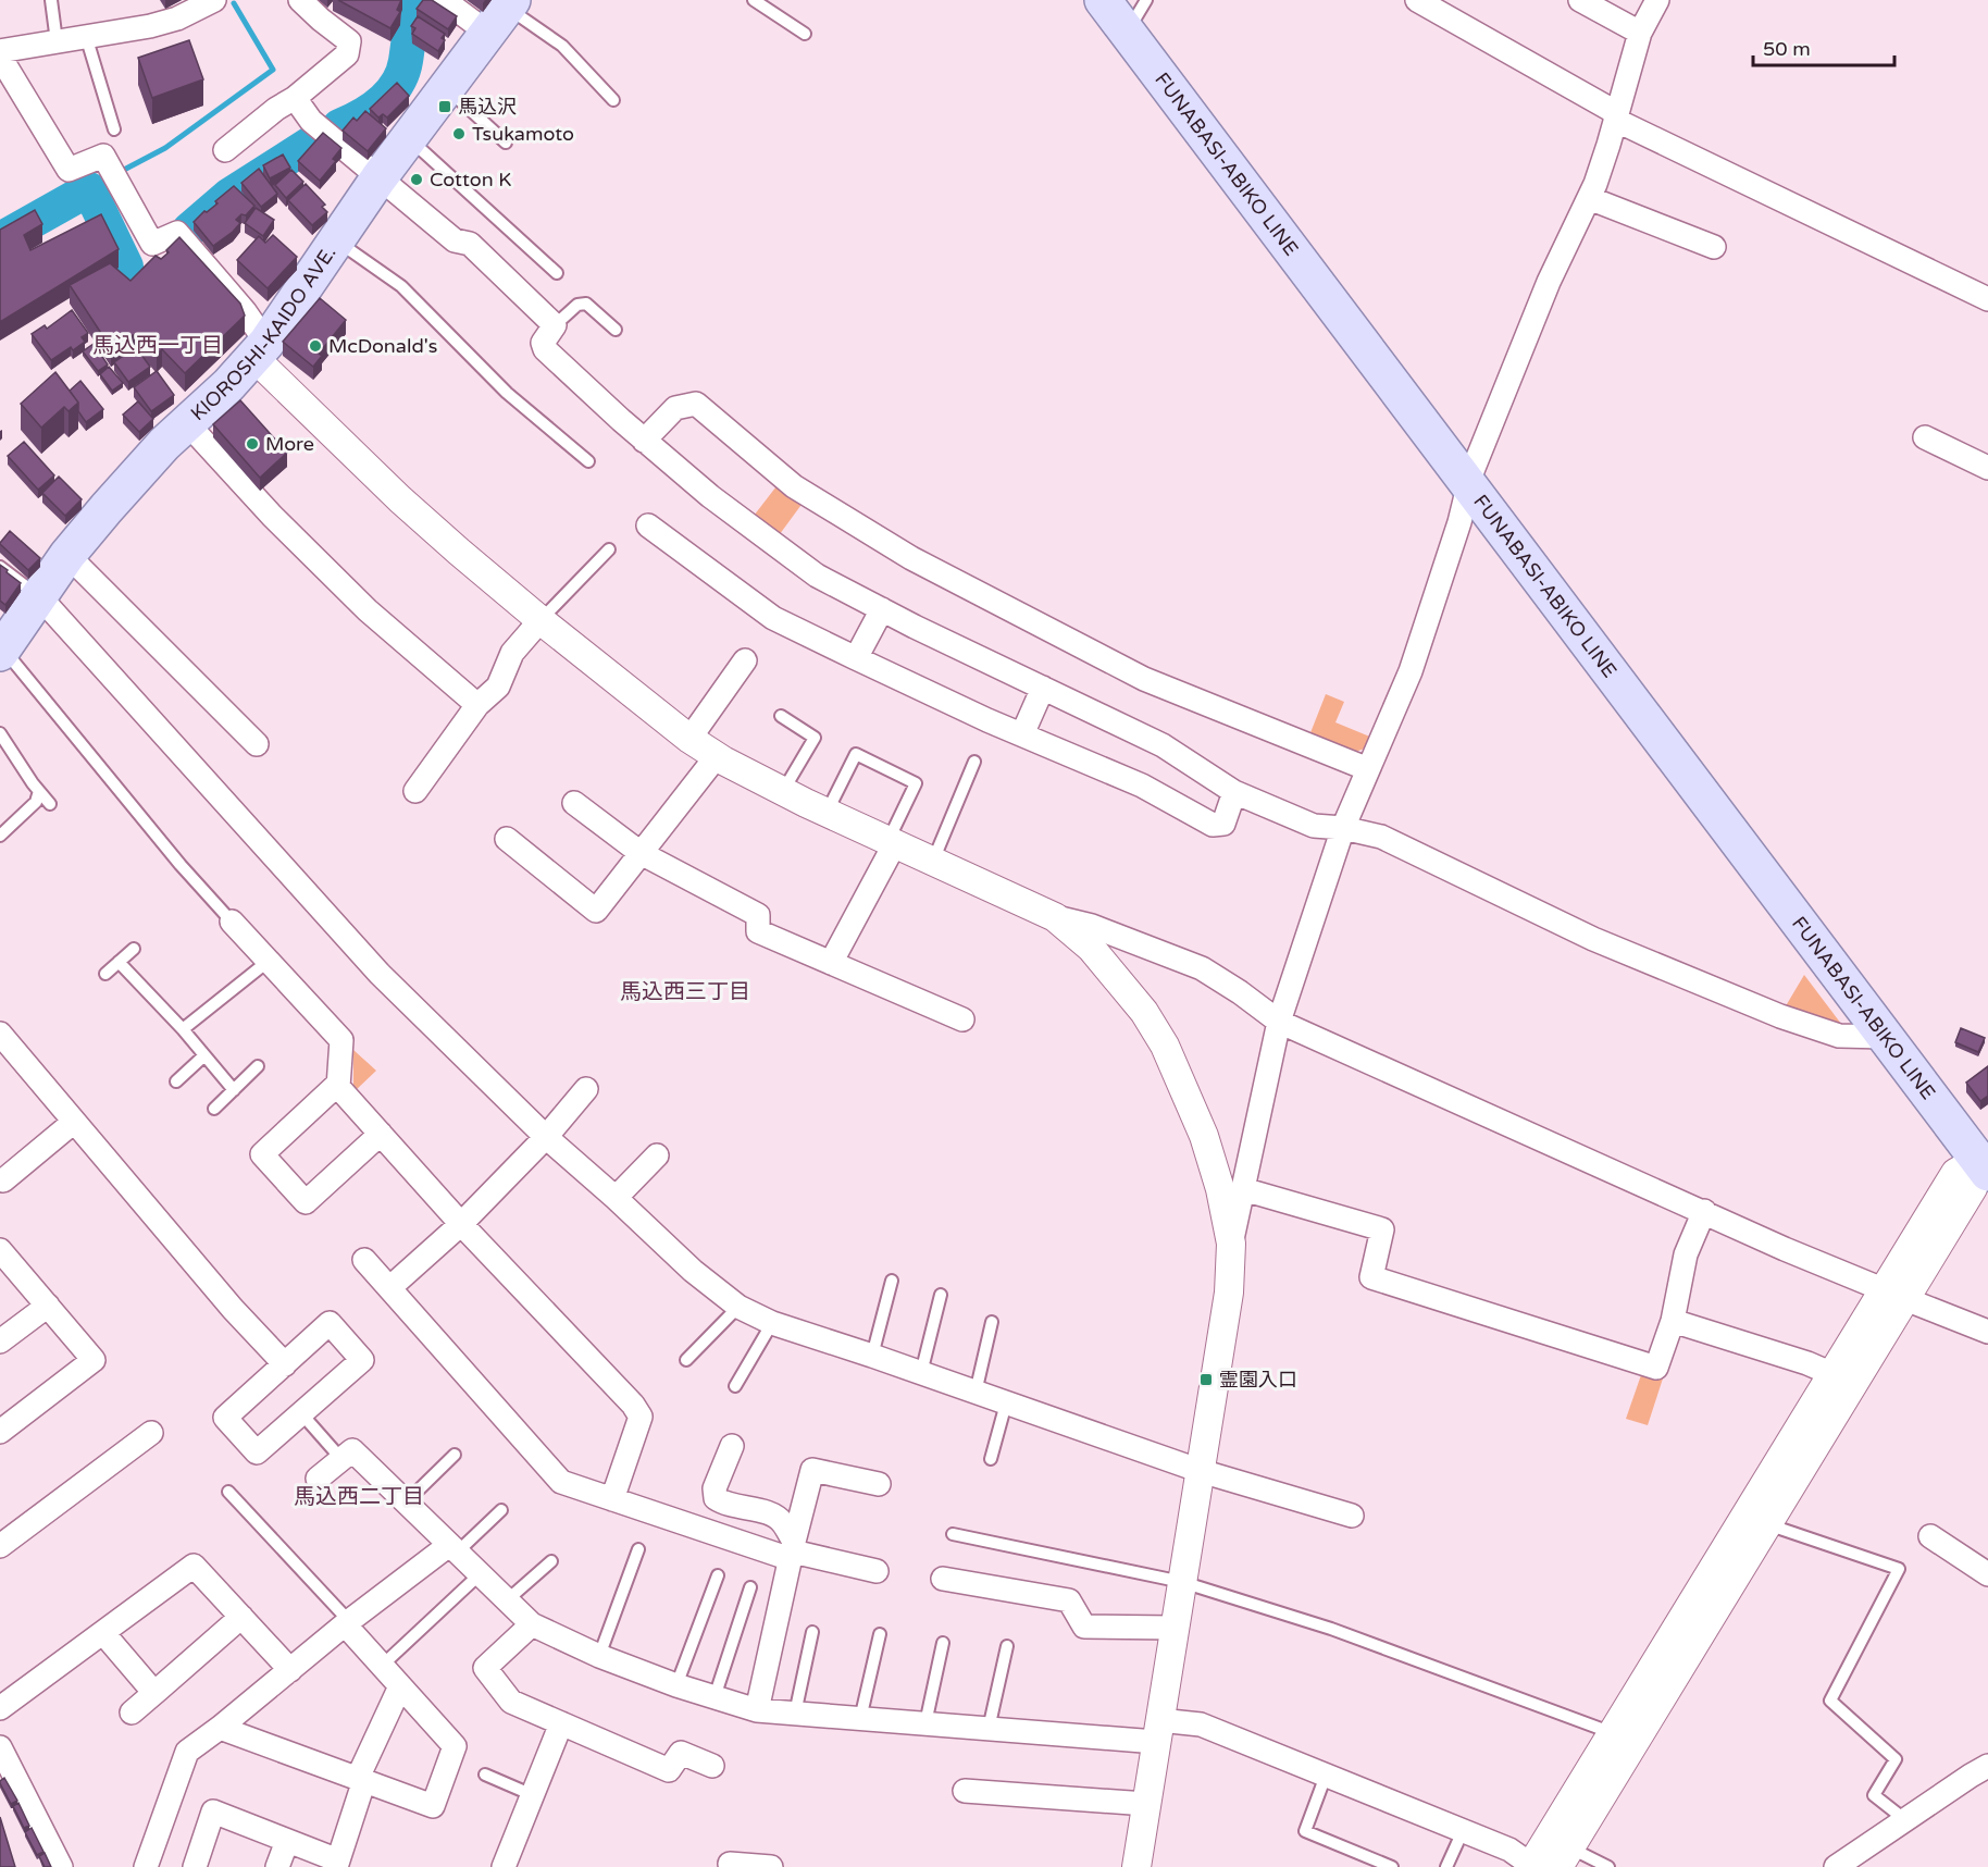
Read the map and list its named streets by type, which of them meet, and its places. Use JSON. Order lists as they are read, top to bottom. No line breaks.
{"streets":{"main road":["FUNABASI-ABIKO LINE","KIOROSHI-KAIDO AVE."]},"districts":["馬込西一丁目","馬込西三丁目","馬込西二丁目"],"places":{"transit":["馬込沢","霊園入口"],"other":["Tsukamoto","Cotton K","McDonald's","More"]},"scale_bar":"50 m"}
